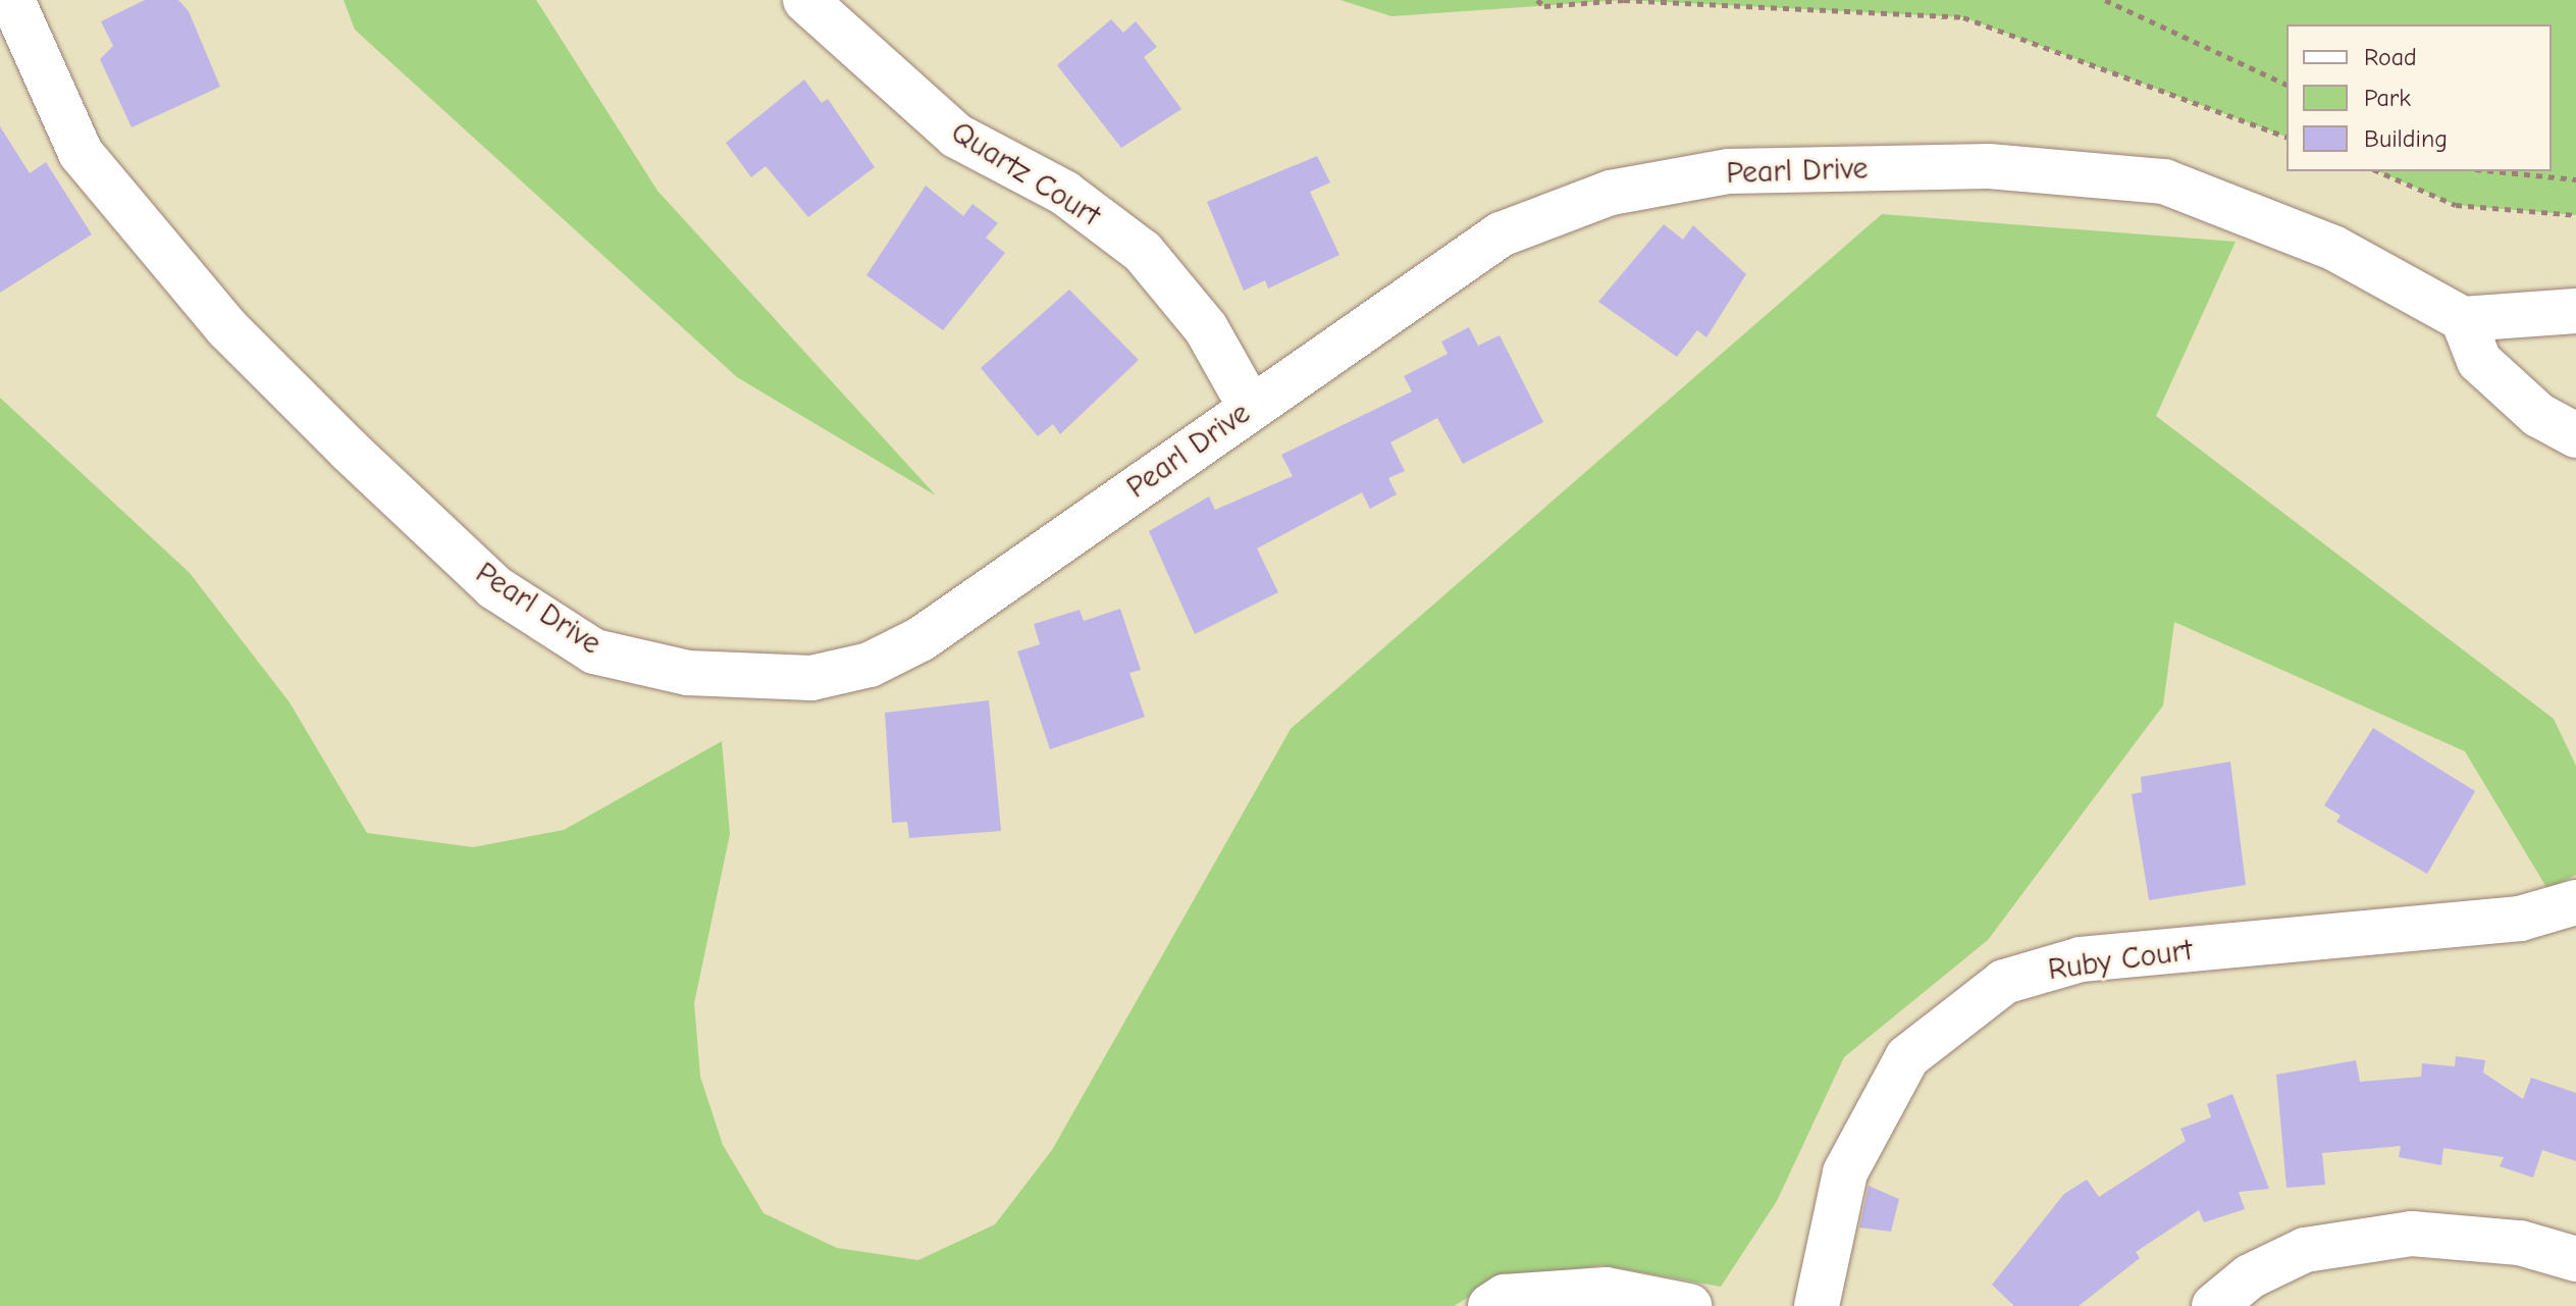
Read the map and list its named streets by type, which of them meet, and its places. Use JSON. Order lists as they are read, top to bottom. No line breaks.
{"streets":{"street":["Pearl Drive","Quartz Court","Ruby Court"]},"crossings":[["Pearl Drive","Quartz Court"]],"legend":["Road","Park","Building"]}
